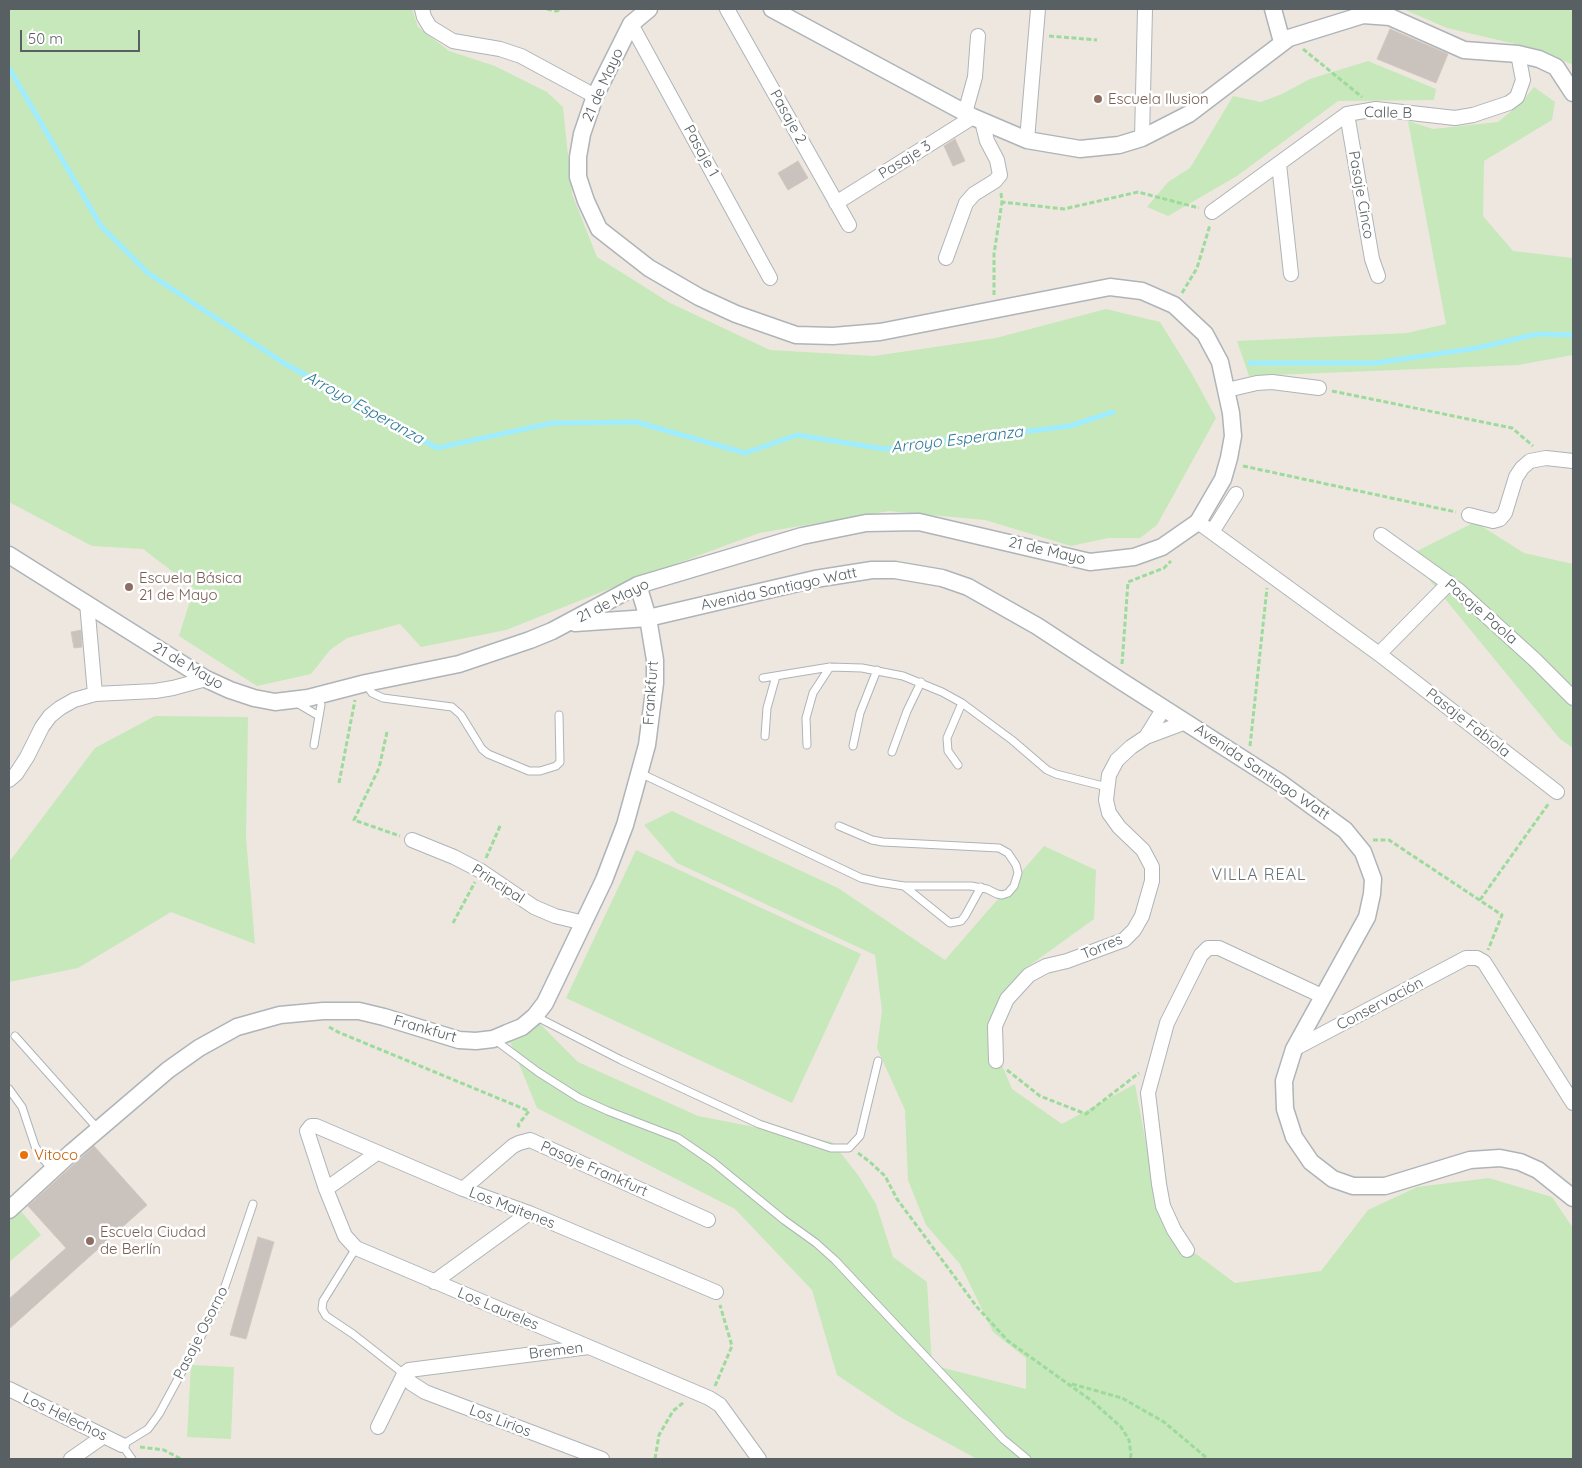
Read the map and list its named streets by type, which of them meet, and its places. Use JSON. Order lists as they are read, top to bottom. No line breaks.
{"streets":{"street":["21 de Mayo","Calle B","Pasaje 2","Pasaje 1","Pasaje 3","Pasaje Cinco","Avenida Santiago Watt","Pasaje Paola","Frankfurt","Pasaje Fabiola","Principal","Torres","Conservación","Pasaje Frankfurt","Los Maitenes","Los Laureles","Bremen","Los Helechos","Los Lirios"],"lane":["Pasaje Osorno"]},"crossings":[["21 de Mayo","Pasaje 1"],["21 de Mayo","Avenida Santiago Watt"],["21 de Mayo","Frankfurt"],["21 de Mayo","Pasaje Fabiola"],["Calle B","Pasaje Cinco"],["Pasaje 2","Pasaje 3"],["Avenida Santiago Watt","Frankfurt"],["Avenida Santiago Watt","Torres"],["Avenida Santiago Watt","Conservación"],["Frankfurt","Principal"],["Pasaje Frankfurt","Los Maitenes"],["Los Maitenes","Los Laureles"],["Los Laureles","Bremen"],["Pasaje Osorno","Los Helechos"],["Bremen","Los Lirios"]],"districts":["VILLA REAL"],"water":["Arroyo Esperanza"],"places":["Escuela Ilusion","Escuela Básica 21 de Mayo","Vitoco","Escuela Ciudad de Berlín"],"scale_bar":"50 m"}
